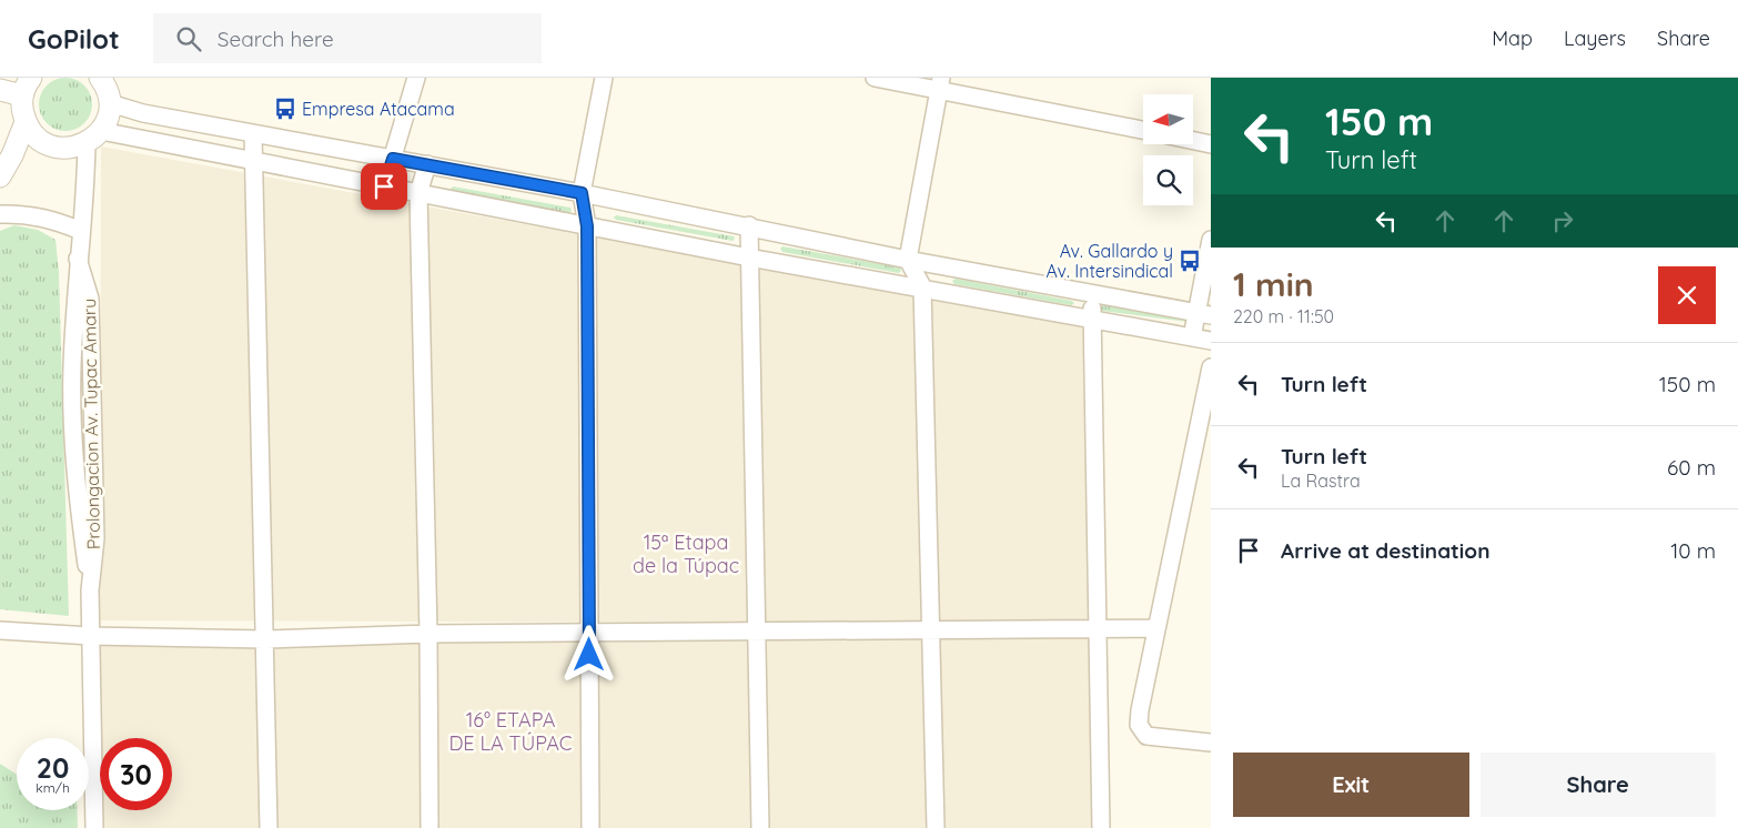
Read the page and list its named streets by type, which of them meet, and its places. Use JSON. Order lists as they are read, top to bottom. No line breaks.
{"streets":{"street":["Prolongacion Av. Tupac Amaru"]},"districts":["15ª Etapa de la Túpac","16° ETAPA DE LA TÚPAC"],"places":{"bus stop":["Empresa Atacama","Av. Gallardo y Av. Intersindical"]},"north":"left","page":{"header":"GoPilot","search":"Search here","nav":["Map","Layers","Share"],"turn":["150 m","Turn left"],"heading":["1 min","220 m · 11:50"],"list":[{"name":"Turn left","value":"150 m"},{"name":"Turn left","note":"La Rastra","value":"60 m"},{"name":"Arrive at destination","value":"10 m"}],"speed":"20 km/h","limit":"30","buttons":["Exit","Share"]}}
